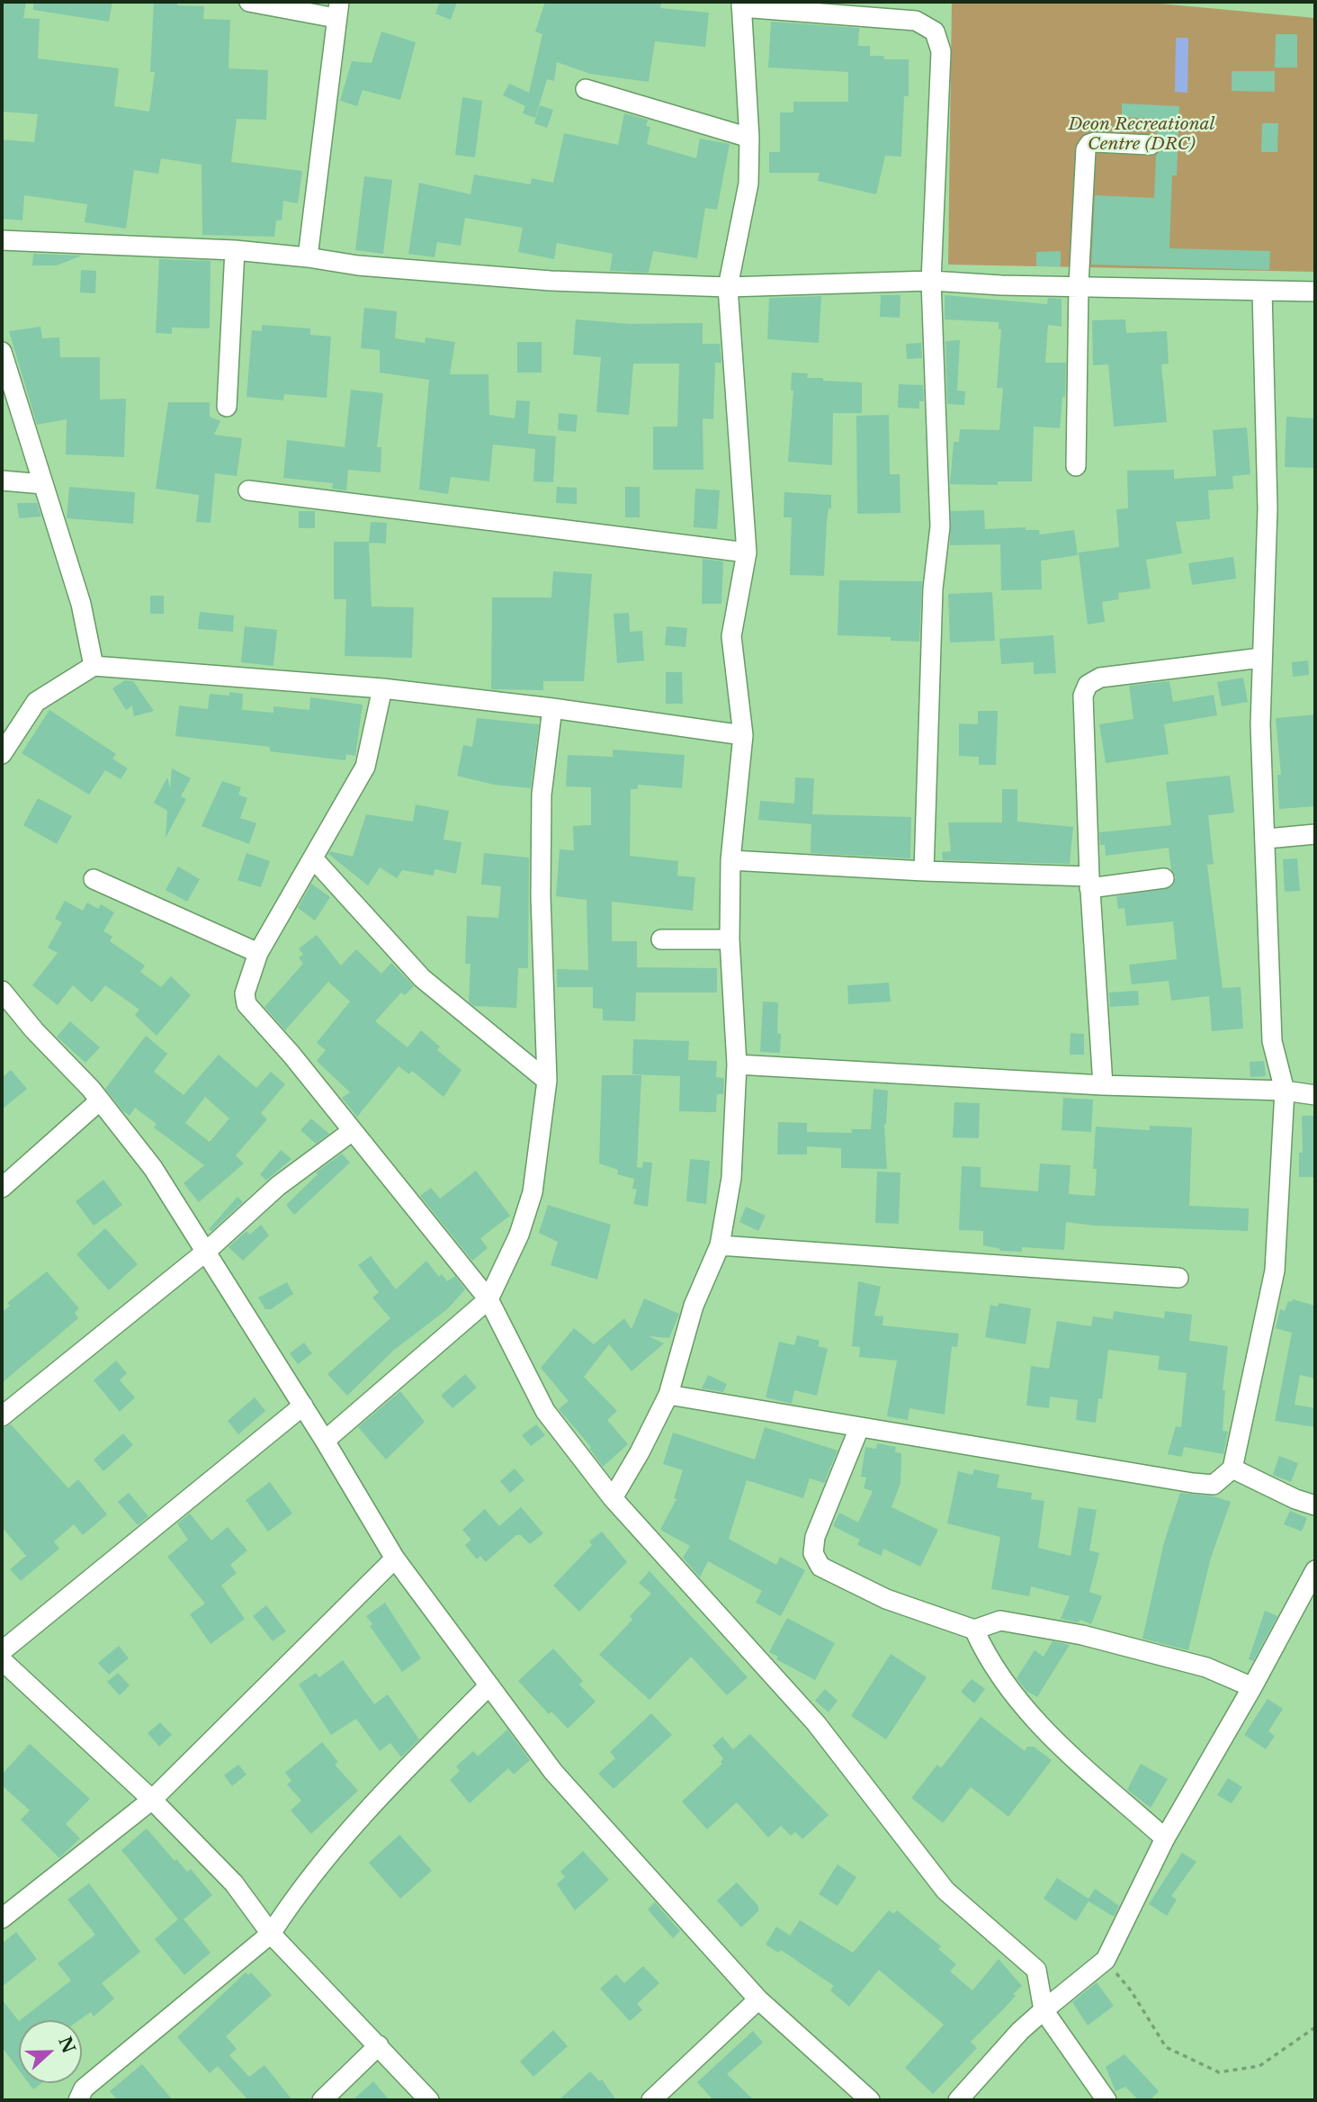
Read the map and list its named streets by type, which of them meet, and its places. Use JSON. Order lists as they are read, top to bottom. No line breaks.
{"parks":["Deon Recreational Centre (DRC)"],"north":"right"}
